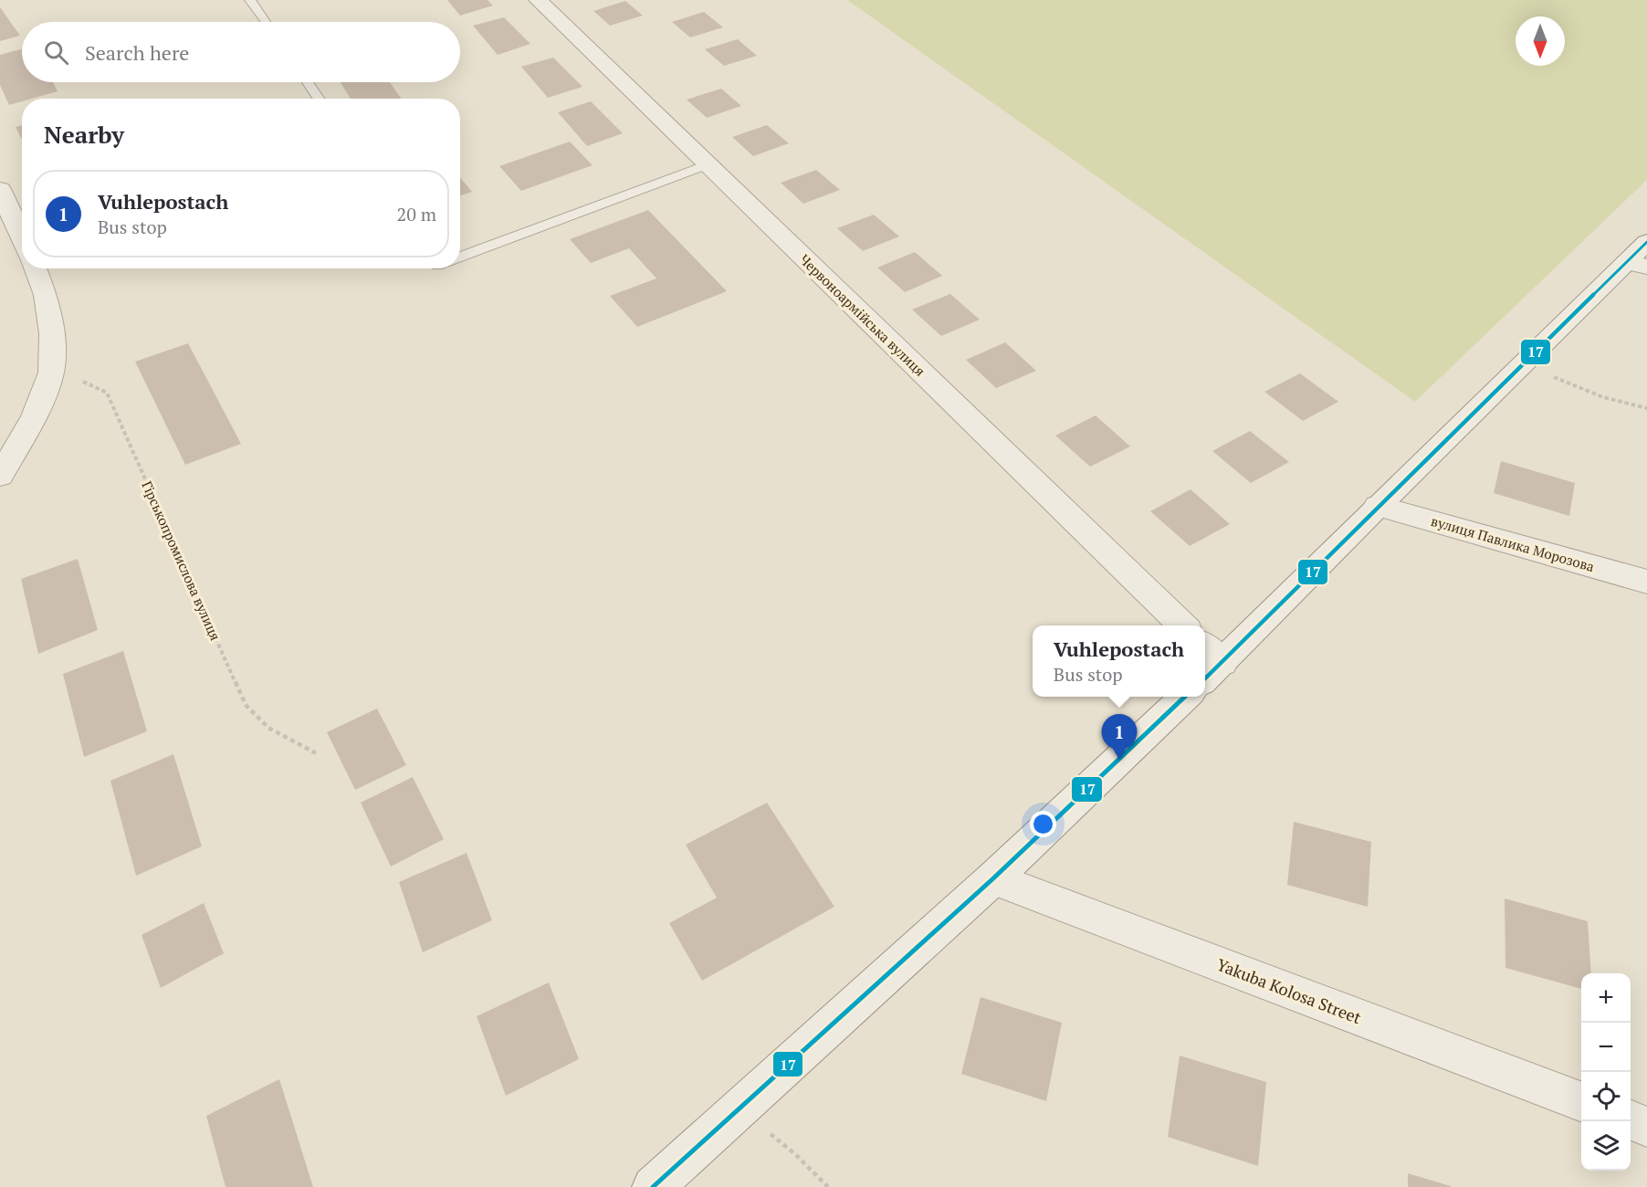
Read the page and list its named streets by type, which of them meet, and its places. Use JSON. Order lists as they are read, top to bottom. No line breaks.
{"streets":{"street":["Червоноармійська вулиця","вулиця Павлика Морозова","Yakuba Kolosa Street"],"path":["Гірськопромислова вулиця"]},"lines":["transit line 17"],"north":"bottom","page":{"search":"Search here","heading":"Nearby","list":[{"mark":"1","name":"Vuhlepostach","note":"Bus stop","value":"20 m"}],"popup":["Vuhlepostach","Bus stop"],"pins":"1","map_buttons":["+","−"]}}
